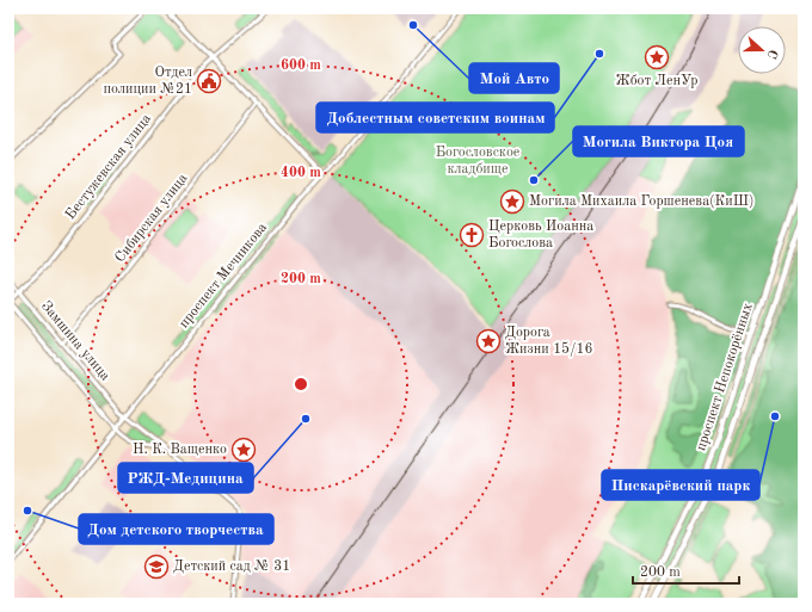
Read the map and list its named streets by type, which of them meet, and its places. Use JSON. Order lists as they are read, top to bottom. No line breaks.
{"streets":{"main road":["проспект Непокорённых"],"street":["Бестужевская улица","Сибирская улица","проспект Мечникова","Замшина улица"]},"crossings":[["Бестужевская улица","Замшина улица"],["Сибирская улица","Замшина улица"],["проспект Мечникова","Замшина улица"]],"parks":["Богословское кладбище"],"places":{"other":["Мой Авто","Доблестным советским воинам","Могила Виктора Цоя","Пискарёвский парк","РЖД-Медицина","Дом детского творчества"],"place":["Жбот ЛенУр","Могила Михаила Горшенева(КиШ)","Дорога Жизни 15/16","Н. К. Ващенко"],"public building":["Отдел полиции №21"],"church":["Церковь Иоанна Богослова"],"school or university":["Детский сад № 31"]},"scale_bar":"200 m","north":"right","rings":["600 m","400 m","200 m"]}
